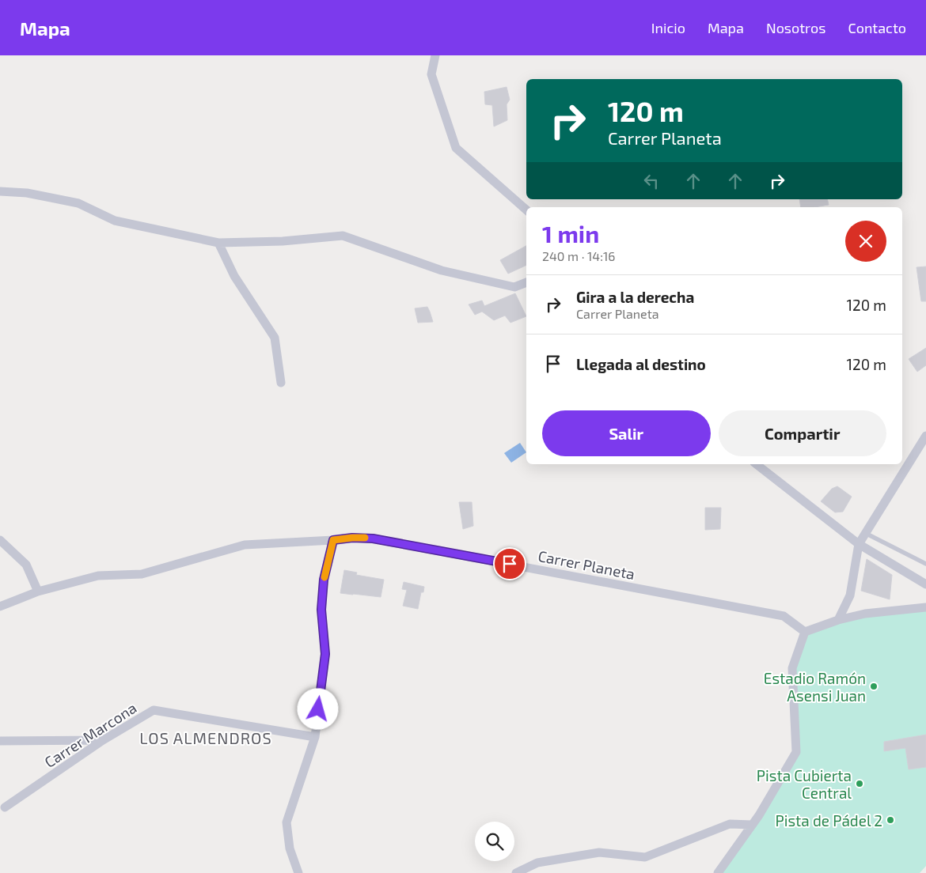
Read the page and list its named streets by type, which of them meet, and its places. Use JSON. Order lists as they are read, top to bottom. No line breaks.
{"streets":{"street":["Carrer Planeta","Carrer Marcona"]},"districts":["LOS ALMENDROS"],"places":["Estadio Ramón Asensi Juan","Pista Cubierta Central","Pista de Pádel 2"],"page":{"header":"Mapa","nav":["Inicio","Mapa","Nosotros","Contacto"],"turn":["120 m","Carrer Planeta"],"heading":["1 min","240 m · 14:16"],"list":[{"name":"Gira a la derecha","note":"Carrer Planeta","value":"120 m"},{"name":"Llegada al destino","value":"120 m"}],"buttons":["Salir","Compartir"]}}
